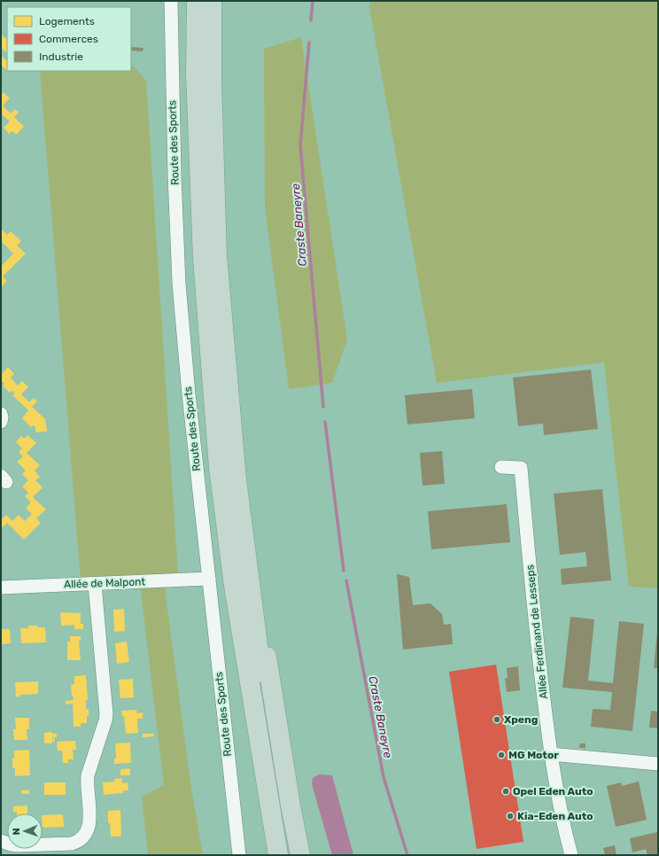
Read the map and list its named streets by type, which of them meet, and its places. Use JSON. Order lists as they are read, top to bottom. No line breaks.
{"streets":{"street":["Route des Sports","Allée de Malpont","Allée Ferdinand de Lesseps"]},"crossings":[["Route des Sports","Allée de Malpont"]],"water":["Craste Baneyre"],"places":["Xpeng","MG Motor","Opel Eden Auto","Kia-Eden Auto"],"legend":["Logements","Commerces","Industrie"],"north":"left"}
